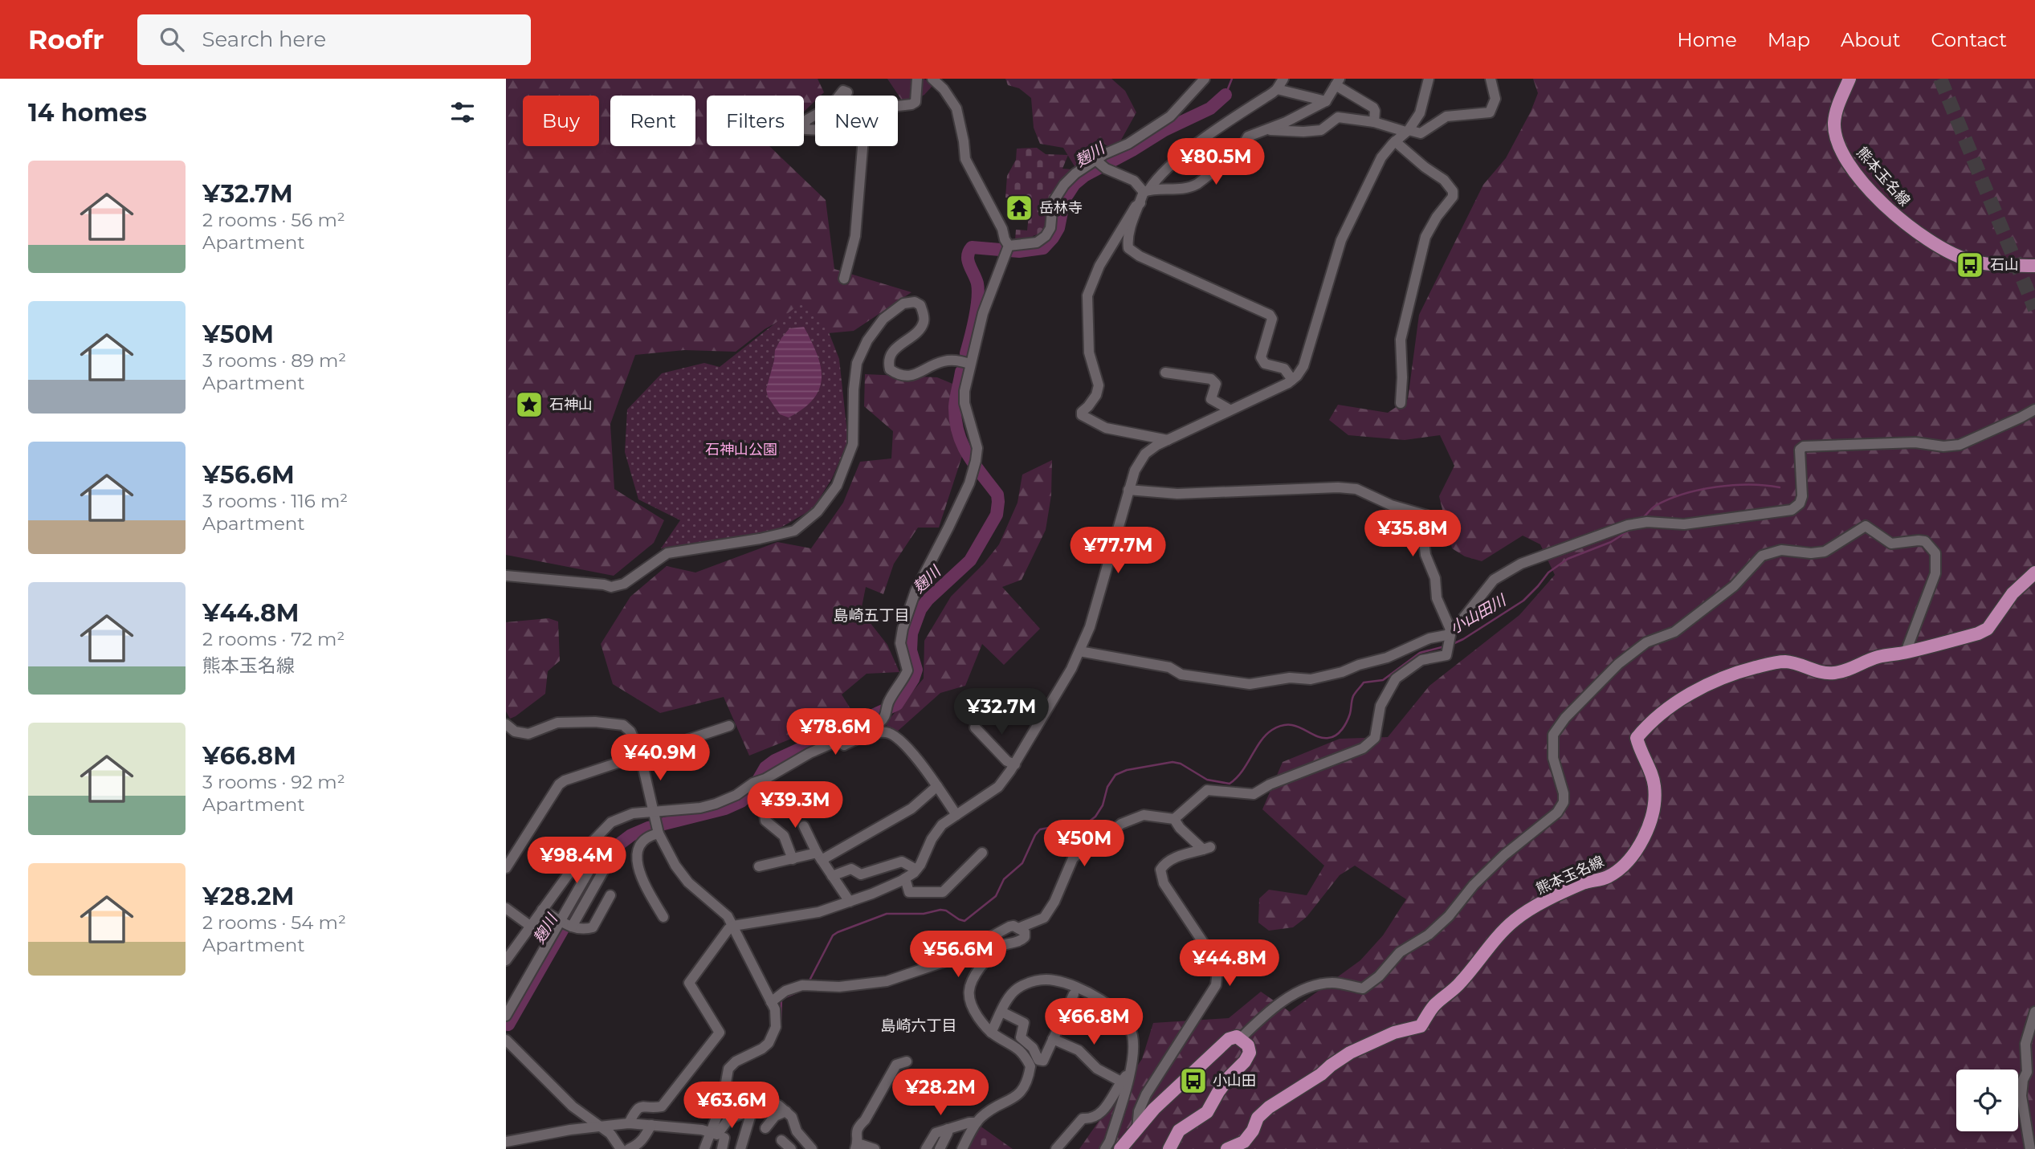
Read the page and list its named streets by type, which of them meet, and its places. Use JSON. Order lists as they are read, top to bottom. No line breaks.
{"streets":{"main road":["熊本玉名線"]},"districts":["島崎五丁目","島崎六丁目"],"water":["麹川","小山田川"],"parks":["石神山公園"],"places":{"temple":["岳林寺"],"bus stop":["石山","小山田"],"place":["石神山"]},"page":{"header":"Roofr","search":"Search here","nav":["Home","Map","About","Contact"],"heading":"14 homes","chip":["Buy","Rent","Filters","New"],"price":["¥80.5M","¥35.8M","¥77.7M","¥32.7M","¥78.6M","¥40.9M","¥39.3M","¥50M","¥98.4M","¥56.6M","¥44.8M","¥66.8M","¥28.2M","¥63.6M"],"list":[{"name":"¥32.7M","note":"2 rooms · 56 m² · Apartment"},{"name":"¥50M","note":"3 rooms · 89 m² · Apartment"},{"name":"¥56.6M","note":"3 rooms · 116 m² · Apartment"},{"name":"¥44.8M","note":"2 rooms · 72 m² · 熊本玉名線"},{"name":"¥66.8M","note":"3 rooms · 92 m² · Apartment"},{"name":"¥28.2M","note":"2 rooms · 54 m² · Apartment"}]}}
